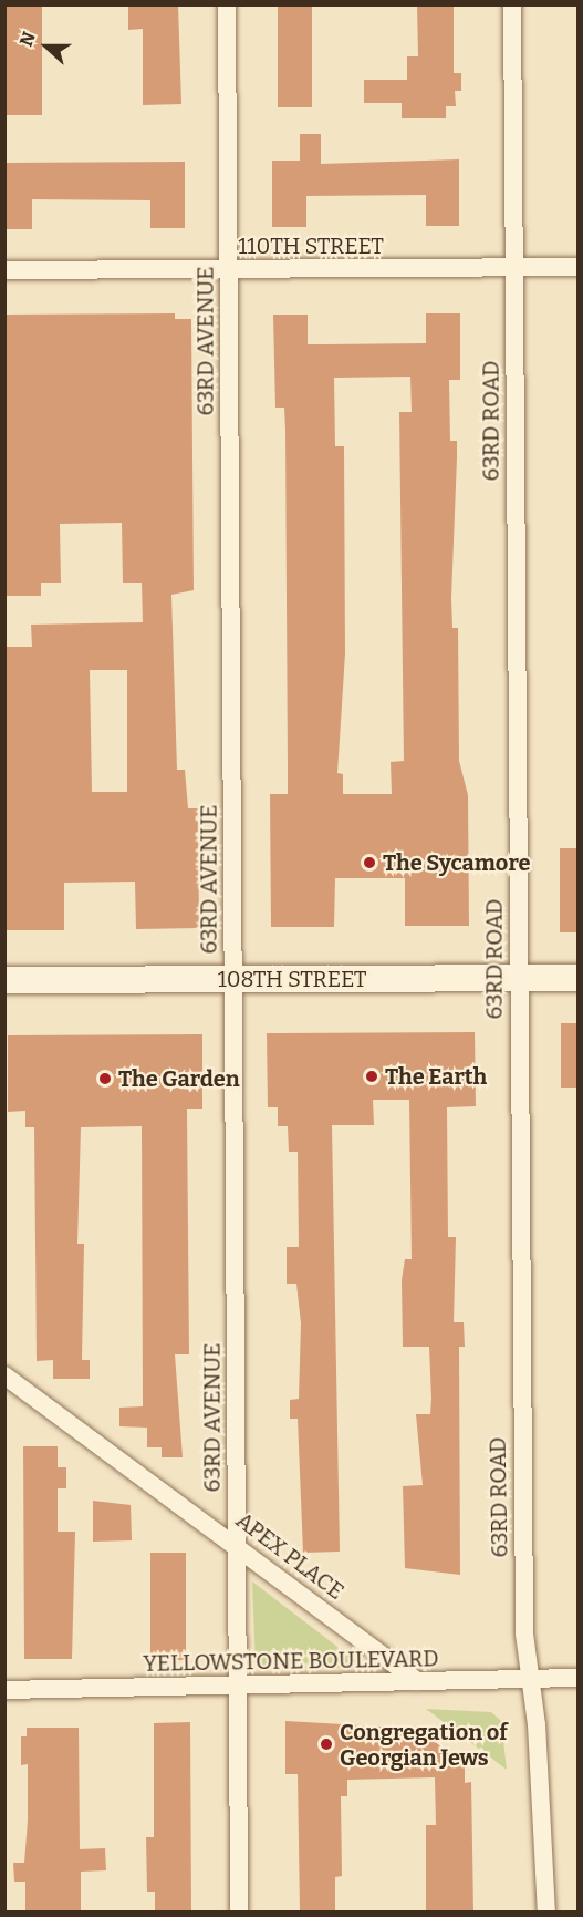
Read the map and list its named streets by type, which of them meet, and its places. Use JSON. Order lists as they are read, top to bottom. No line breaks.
{"streets":{"main road":["108TH STREET"],"street":["110TH STREET","63RD AVENUE","63RD ROAD","APEX PLACE","YELLOWSTONE BOULEVARD"]},"crossings":[["110TH STREET","63RD AVENUE"],["110TH STREET","63RD ROAD"],["63RD AVENUE","108TH STREET"],["63RD AVENUE","APEX PLACE"],["63RD AVENUE","YELLOWSTONE BOULEVARD"],["63RD ROAD","108TH STREET"],["63RD ROAD","YELLOWSTONE BOULEVARD"],["APEX PLACE","YELLOWSTONE BOULEVARD"]],"places":["The Sycamore","The Earth","The Garden","Congregation of Georgian Jews"],"north":"left"}
